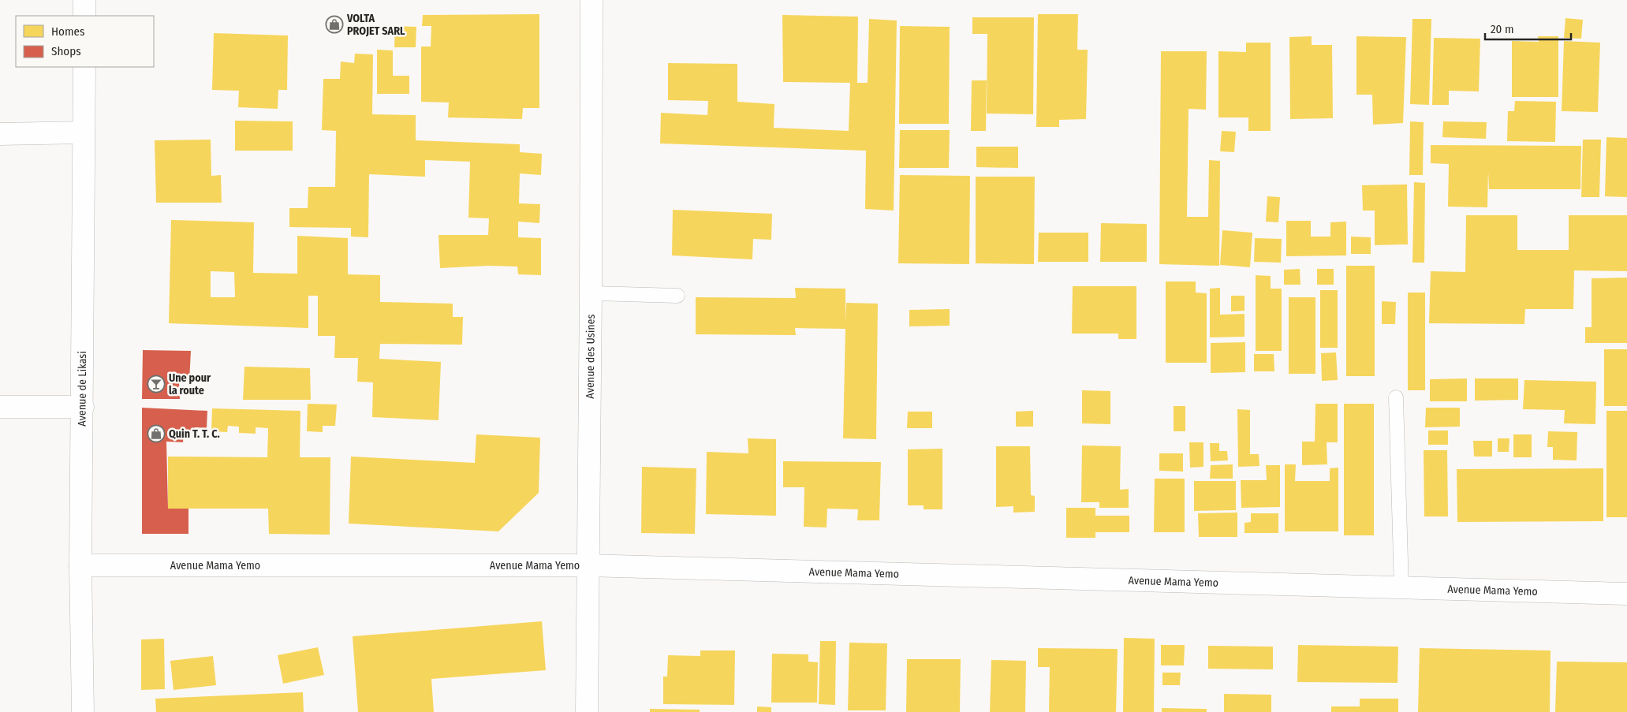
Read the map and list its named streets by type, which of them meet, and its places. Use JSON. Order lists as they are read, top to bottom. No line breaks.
{"streets":{"main road":["Avenue des Usines","Avenue de Likasi","Avenue Mama Yemo"]},"crossings":[["Avenue des Usines","Avenue Mama Yemo"],["Avenue de Likasi","Avenue Mama Yemo"]],"places":{"shop":["VOLTA PROJET SARL","Quin T. T. C."],"bar":["Une pour la route"]},"legend":["Homes","Shops"],"scale_bar":"20 m"}
